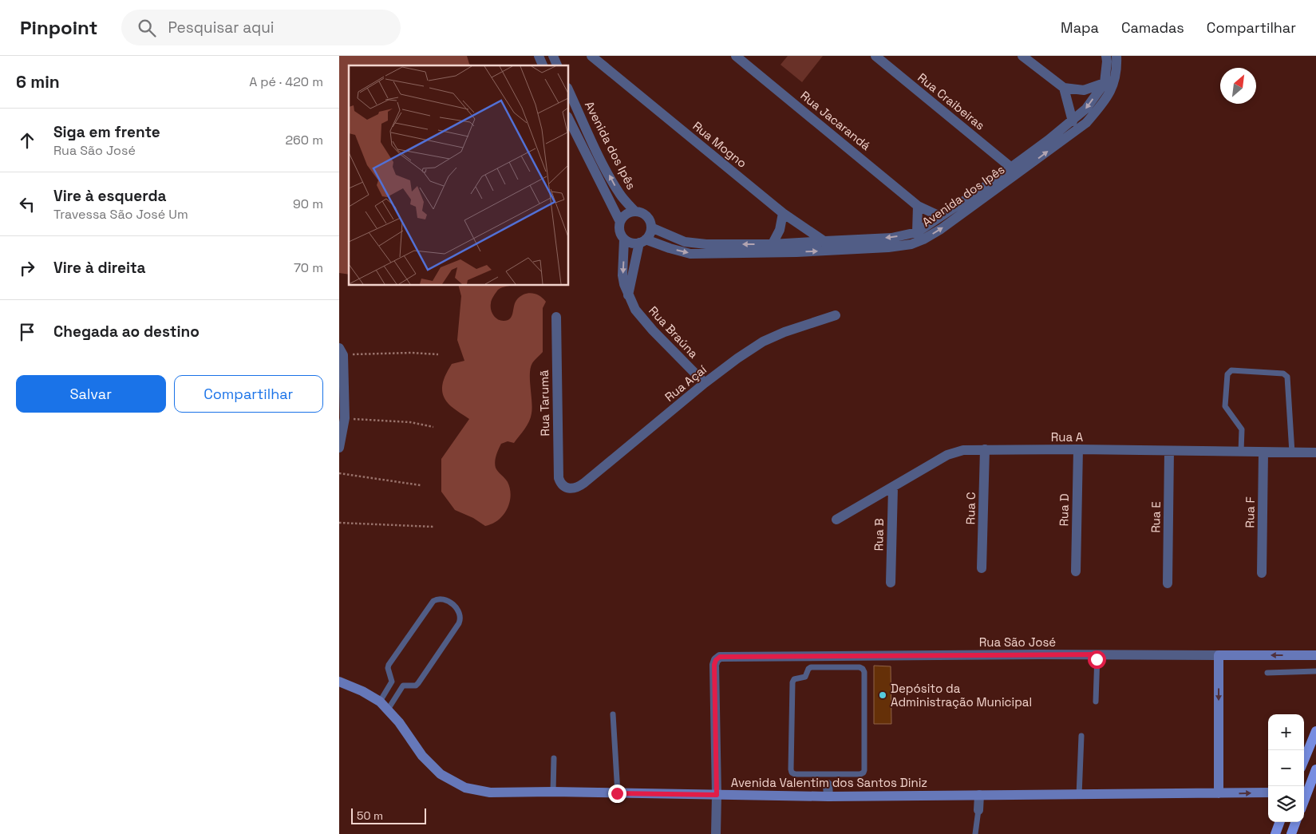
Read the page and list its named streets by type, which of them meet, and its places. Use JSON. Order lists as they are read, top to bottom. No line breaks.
{"streets":{"street":["Rua Craibeiras","Rua Jacarandá","Rua Mogno","Avenida dos Ipês","Rua Braúna","Rua Açaí","Rua Tarumã","Rua A","Rua C","Rua D","Rua F","Rua E","Rua B","Rua São José","Avenida Valentim dos Santos Diniz"]},"crossings":[["Rua Craibeiras","Avenida dos Ipês"],["Rua Jacarandá","Avenida dos Ipês"],["Rua Mogno","Avenida dos Ipês"],["Avenida dos Ipês","Rua Braúna"],["Rua Braúna","Rua Açaí"],["Rua Açaí","Rua Tarumã"],["Rua A","Rua C"],["Rua A","Rua D"],["Rua A","Rua F"],["Rua A","Rua E"],["Rua A","Rua B"],["Rua São José","Avenida Valentim dos Santos Diniz"]],"places":["Depósito da Administração Municipal"],"scale_bar":"50 m","north":"top right","page":{"header":"Pinpoint","search":"Pesquisar aqui","nav":["Mapa","Camadas","Compartilhar"],"heading":["6 min","A pé · 420 m"],"list":[["Siga em frente","Rua São José","260 m"],["Vire à esquerda","Travessa São José Um","90 m"],["Vire à direita","70 m"],"Chegada ao destino"],"buttons":["Salvar","Compartilhar"],"map_buttons":["+","−"],"scale":"50 m"}}
